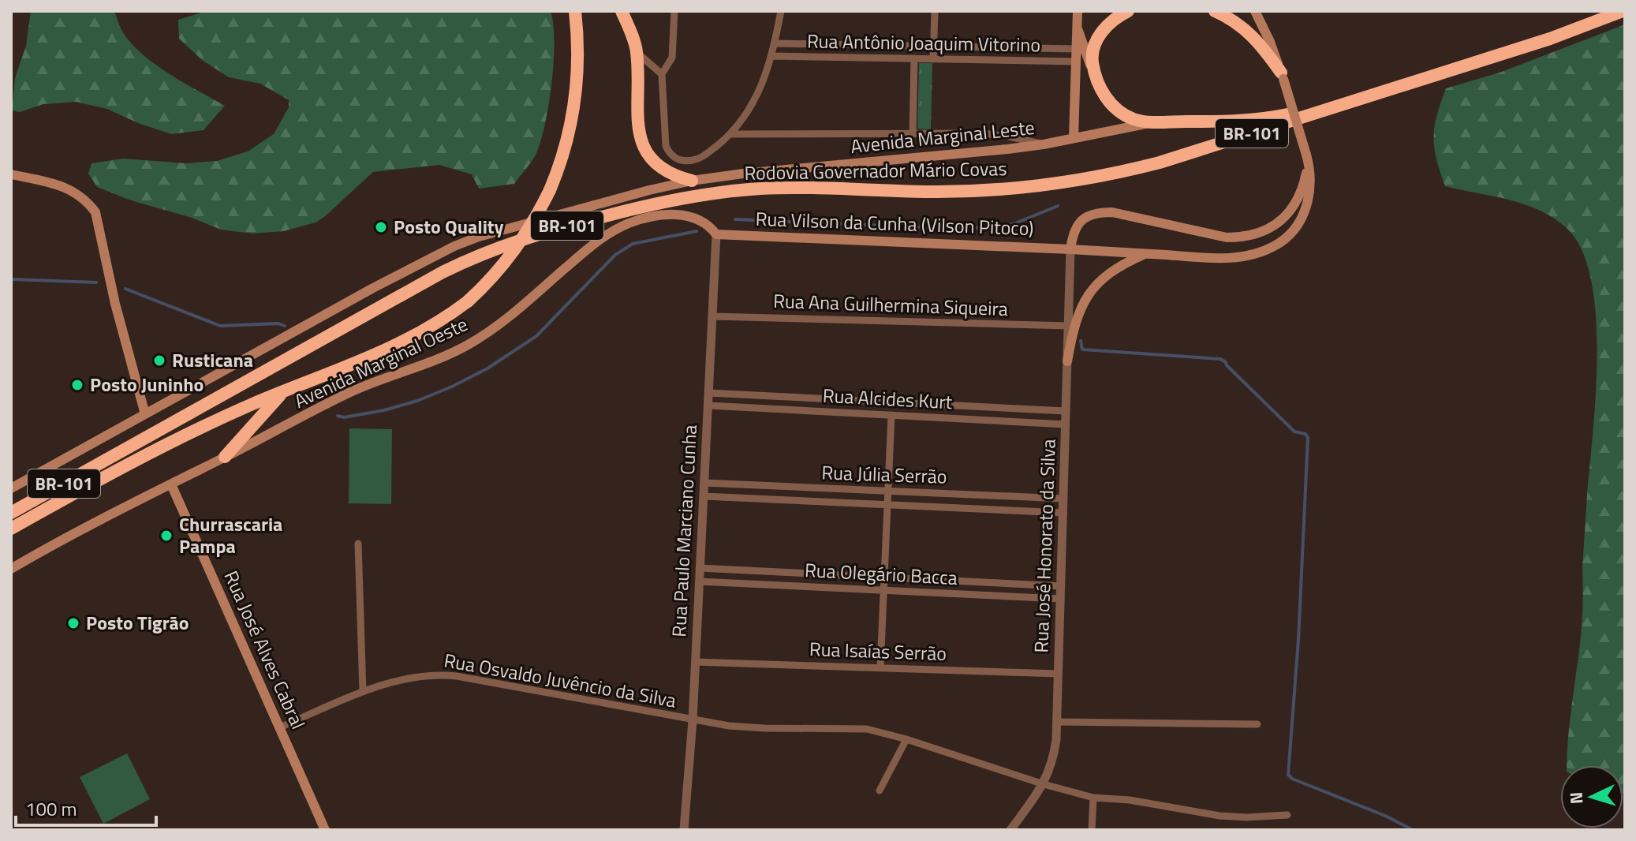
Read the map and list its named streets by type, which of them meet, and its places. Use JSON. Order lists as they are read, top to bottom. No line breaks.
{"streets":{"highway":["BR-101","Rodovia Governador Mário Covas"],"main road":["Avenida Marginal Leste","Rua Vilson da Cunha (Vilson Pitoco)","Avenida Marginal Oeste","Rua José Alves Cabral"],"street":["Rua Antônio Joaquim Vitorino","Rua Ana Guilhermina Siqueira","Rua Alcides Kurt","Rua Júlia Serrão","Rua Paulo Marciano Cunha","Rua José Honorato da Silva","Rua Olegário Bacca","Rua Isaías Serrão","Rua Osvaldo Juvêncio da Silva"]},"crossings":[["Rua Vilson da Cunha (Vilson Pitoco)","Avenida Marginal Oeste"],["Rua Vilson da Cunha (Vilson Pitoco)","Rua Paulo Marciano Cunha"],["Rua Ana Guilhermina Siqueira","Rua Paulo Marciano Cunha"],["Avenida Marginal Oeste","Rua Paulo Marciano Cunha"],["Avenida Marginal Oeste","Rua José Alves Cabral"],["Rua Alcides Kurt","Rua Paulo Marciano Cunha"],["Rua Alcides Kurt","Rua José Honorato da Silva"],["Rua Júlia Serrão","Rua Paulo Marciano Cunha"],["Rua Júlia Serrão","Rua José Honorato da Silva"],["Rua Paulo Marciano Cunha","Rua Olegário Bacca"],["Rua Paulo Marciano Cunha","Rua Isaías Serrão"],["Rua Paulo Marciano Cunha","Rua Osvaldo Juvêncio da Silva"],["Rua José Honorato da Silva","Rua Olegário Bacca"],["Rua José Honorato da Silva","Rua Isaías Serrão"],["Rua José Honorato da Silva","Rua Osvaldo Juvêncio da Silva"],["Rua José Alves Cabral","Rua Osvaldo Juvêncio da Silva"]],"places":["Posto Quality","Rusticana","Posto Juninho","Churrascaria Pampa","Posto Tigrão"],"scale_bar":"100 m","north":"left"}
